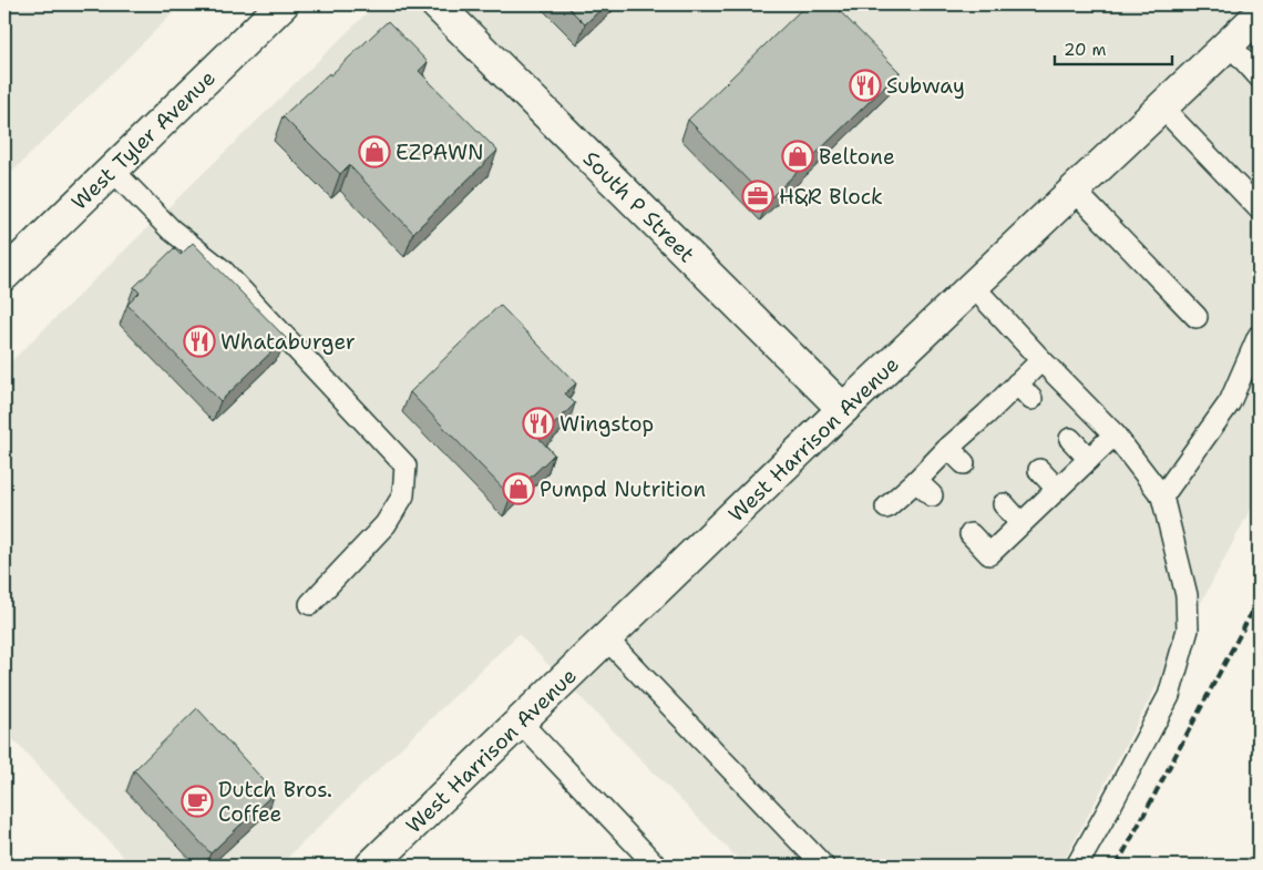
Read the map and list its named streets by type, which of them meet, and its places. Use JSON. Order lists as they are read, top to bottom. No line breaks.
{"streets":{"main road":["West Tyler Avenue","South P Street","West Harrison Avenue"]},"crossings":[["South P Street","West Harrison Avenue"]],"places":{"restaurant":["Subway","Whataburger","Wingstop"],"shop":["EZPAWN","Beltone","Pumpd Nutrition"],"office":["H&R Block"],"cafe":["Dutch Bros. Coffee"]},"scale_bar":"20 m"}
